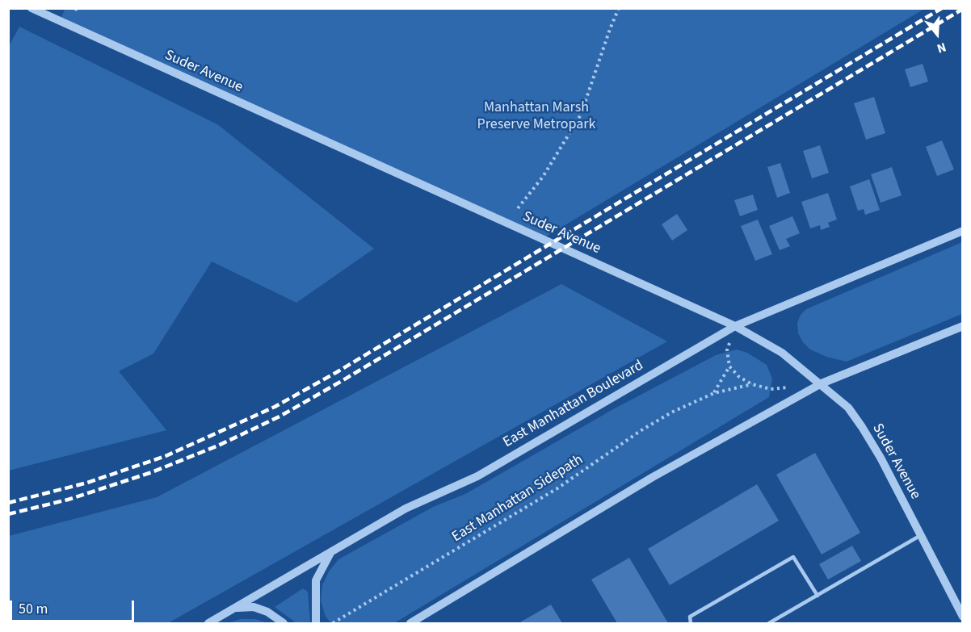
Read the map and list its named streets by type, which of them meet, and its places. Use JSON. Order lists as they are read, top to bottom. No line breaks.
{"streets":{"street":["Suder Avenue","East Manhattan Boulevard"],"path":["East Manhattan Sidepath"]},"crossings":[["Suder Avenue","East Manhattan Boulevard"]],"parks":["Manhattan Marsh Preserve Metropark"],"scale_bar":"50 m","north":"bottom"}
